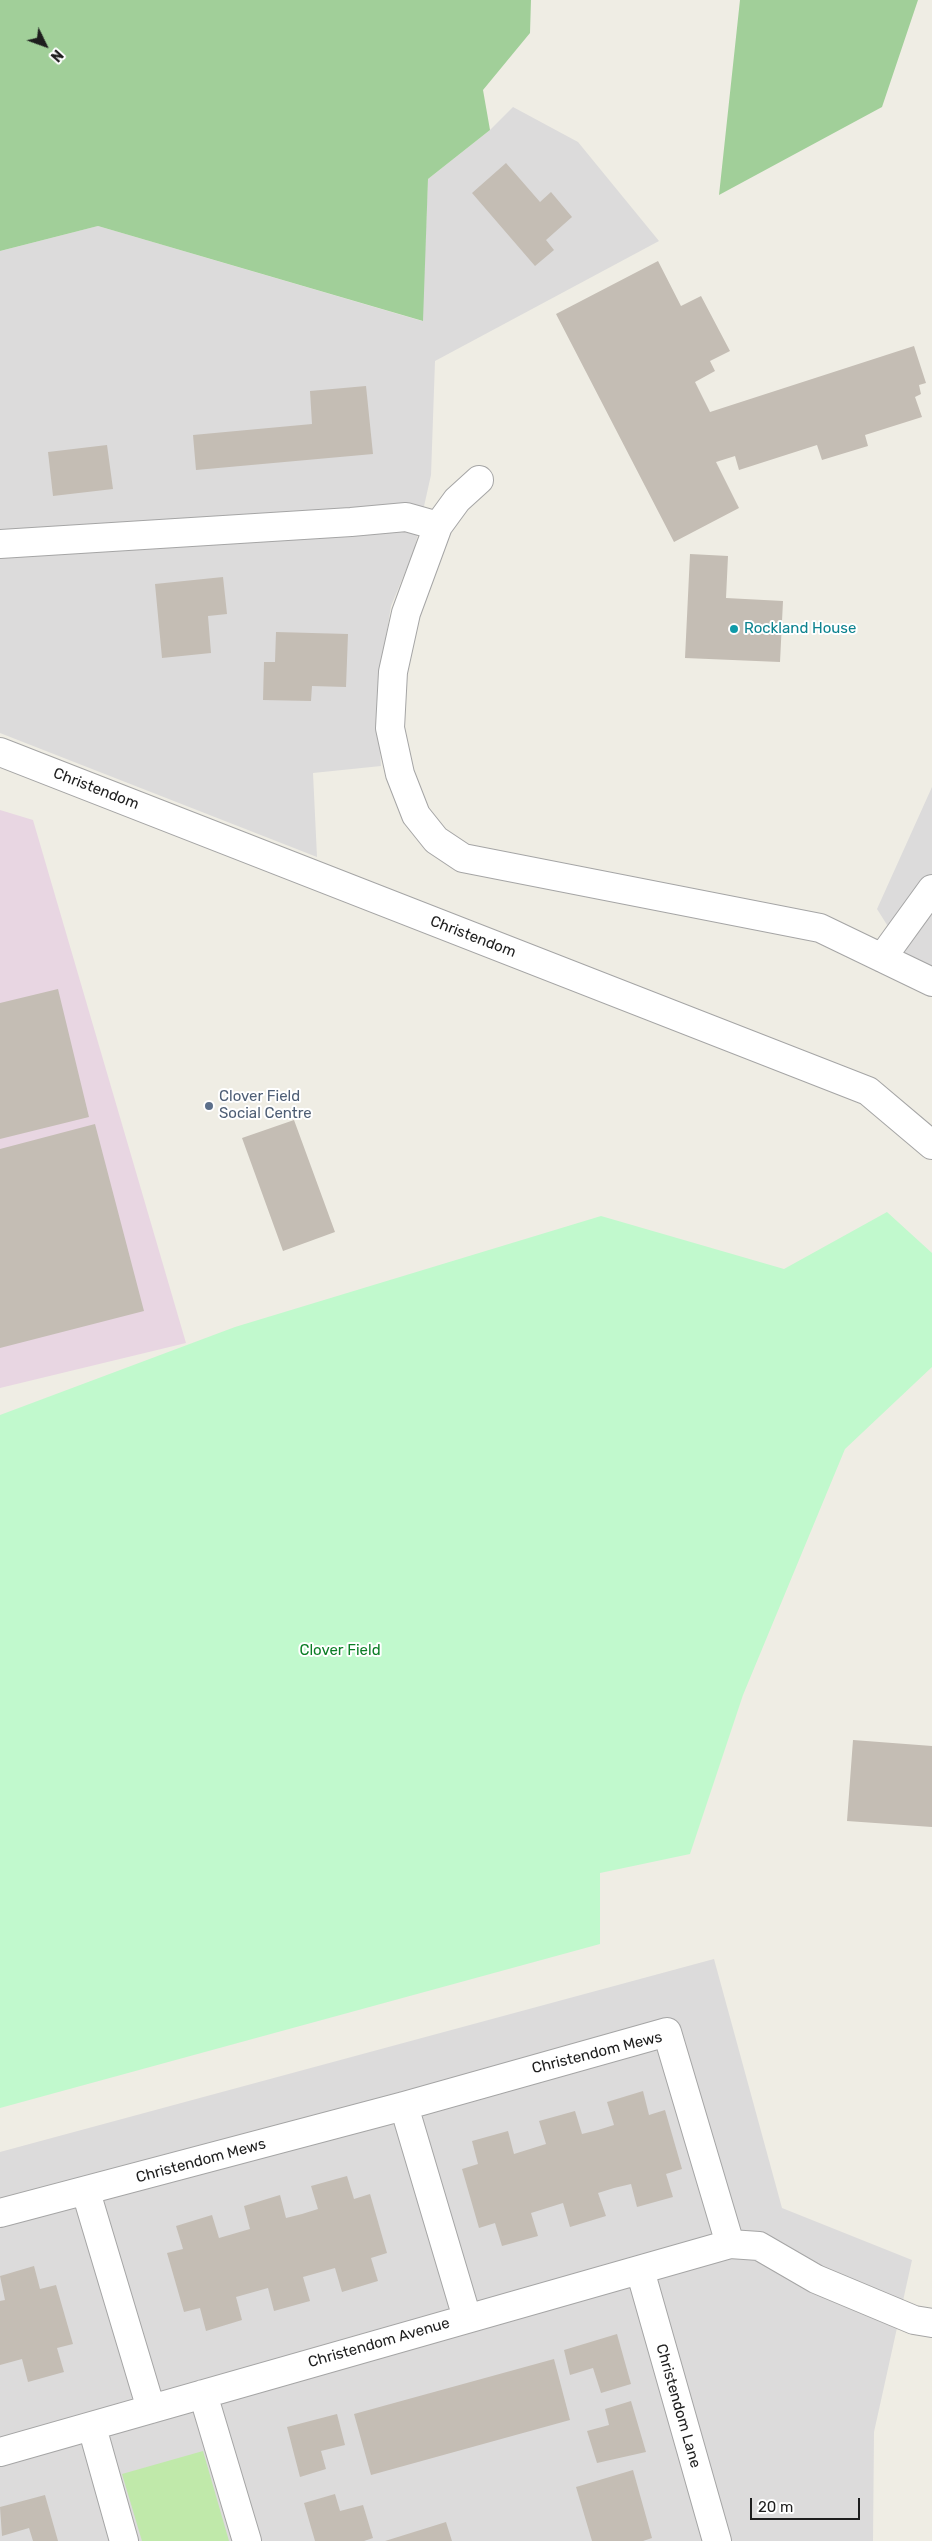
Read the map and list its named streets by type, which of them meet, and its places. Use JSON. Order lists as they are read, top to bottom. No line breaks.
{"streets":{"street":["Christendom","Christendom Mews","Christendom Avenue","Christendom Lane"]},"crossings":[["Christendom Mews","Christendom Avenue"],["Christendom Avenue","Christendom Lane"]],"parks":["Clover Field"],"places":["Rockland House","Clover Field Social Centre"],"scale_bar":"20 m","north":"bottom right"}
